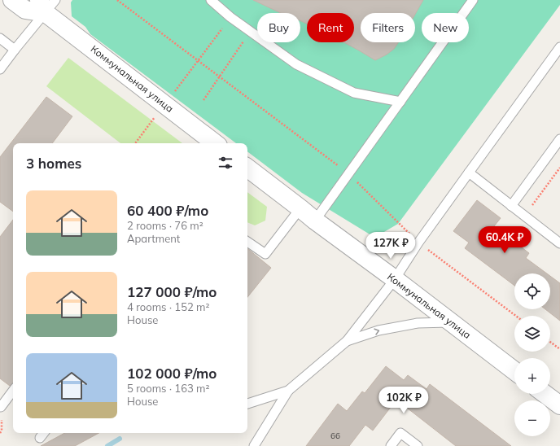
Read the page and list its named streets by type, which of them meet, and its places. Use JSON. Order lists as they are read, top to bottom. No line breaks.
{"streets":{"street":["Коммунальная улица"]},"house_numbers":["66"],"page":{"chip":["Buy","Rent","Filters","New"],"heading":"3 homes","list":[{"name":"60 400 ₽/mo","note":"2 rooms · 76 m² · Apartment"},{"name":"127 000 ₽/mo","note":"4 rooms · 152 m² · House"},{"name":"102 000 ₽/mo","note":"5 rooms · 163 m² · House"}],"price":["60.4K ₽","127K ₽","102K ₽"],"map_buttons":["+","−"]}}
